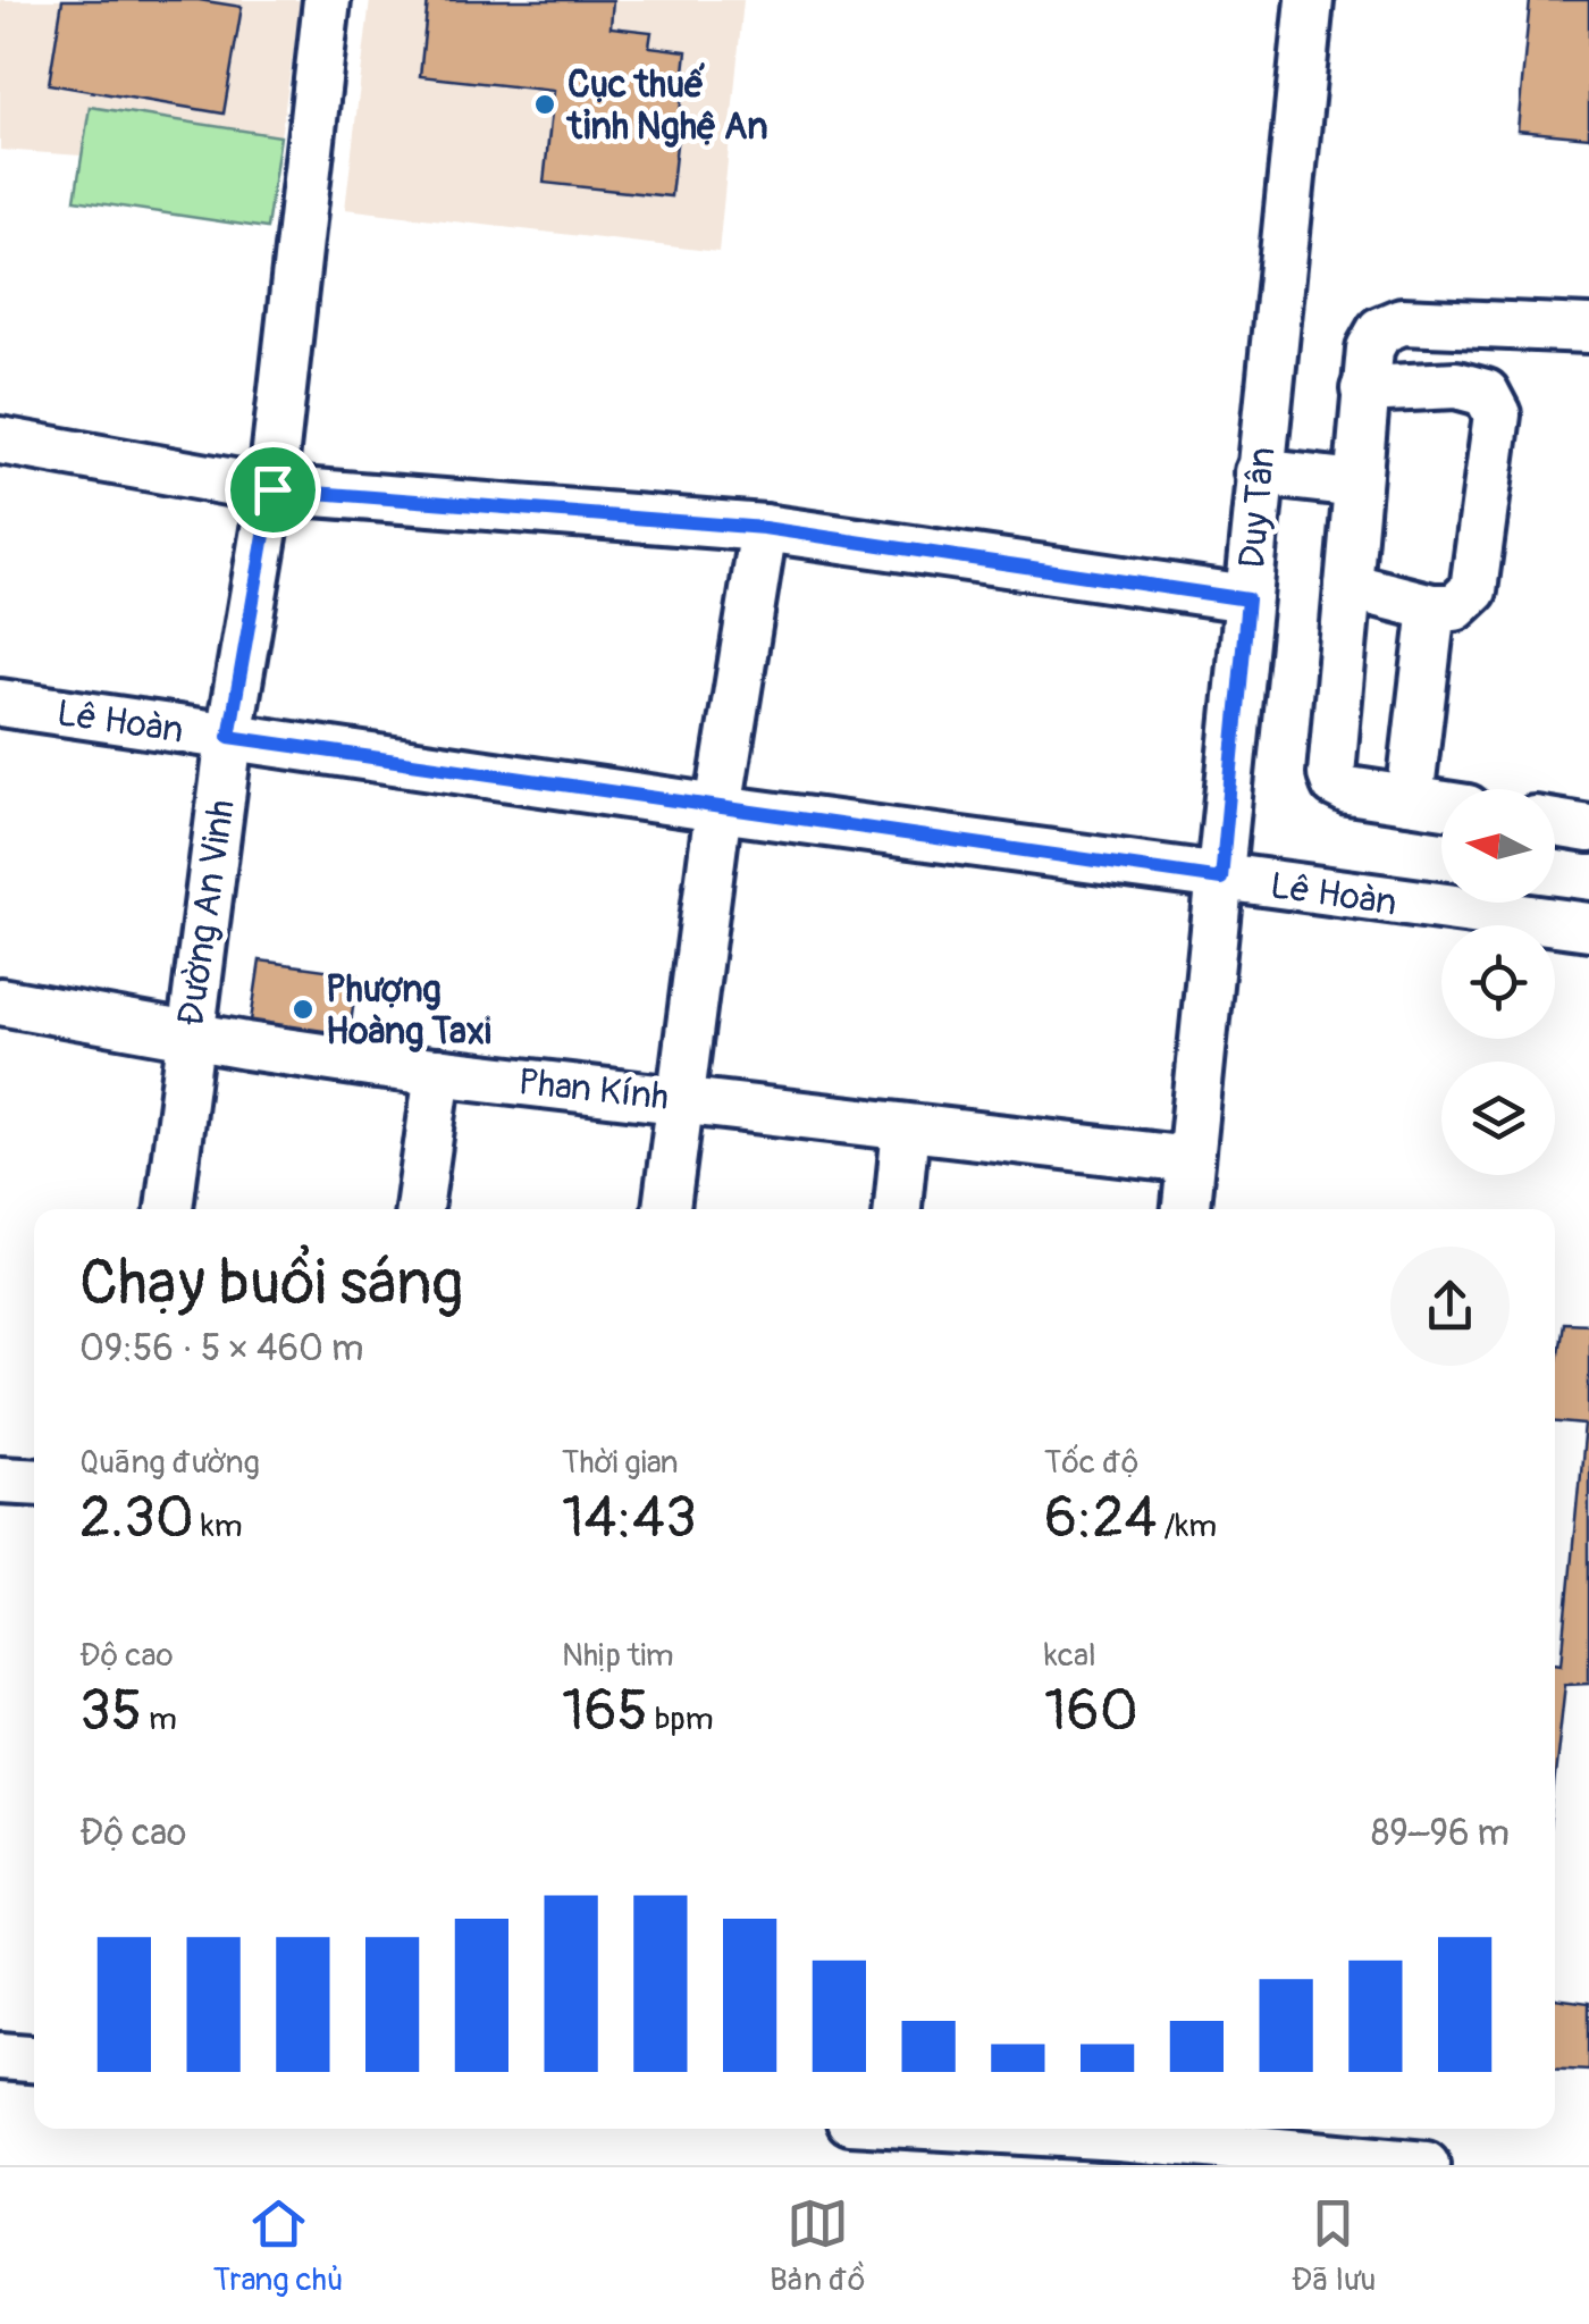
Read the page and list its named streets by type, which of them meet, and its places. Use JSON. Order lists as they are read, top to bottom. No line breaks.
{"streets":{"street":["Duy Tân","Lê Hoàn","Đường An Vinh","Phan Kính"]},"crossings":[["Duy Tân","Lê Hoàn"],["Duy Tân","Phan Kính"],["Lê Hoàn","Đường An Vinh"],["Đường An Vinh","Phan Kính"]],"places":["Cục thuế tỉnh Nghệ An","Phượng Hoàng Taxi"],"north":"left","page":{"heading":["Chạy buổi sáng","09:56 · 5 × 460 m"],"stats":[["Quãng đường","2.30 km"],["Thời gian","14:43"],["Tốc độ","6:24 /km"],["Độ cao","35 m"],["Nhịp tim","165 bpm"],["kcal","160"]],"chart":["Độ cao","89–96 m"],"tabs":["Trang chủ","Bản đồ","Đã lưu"]}}
